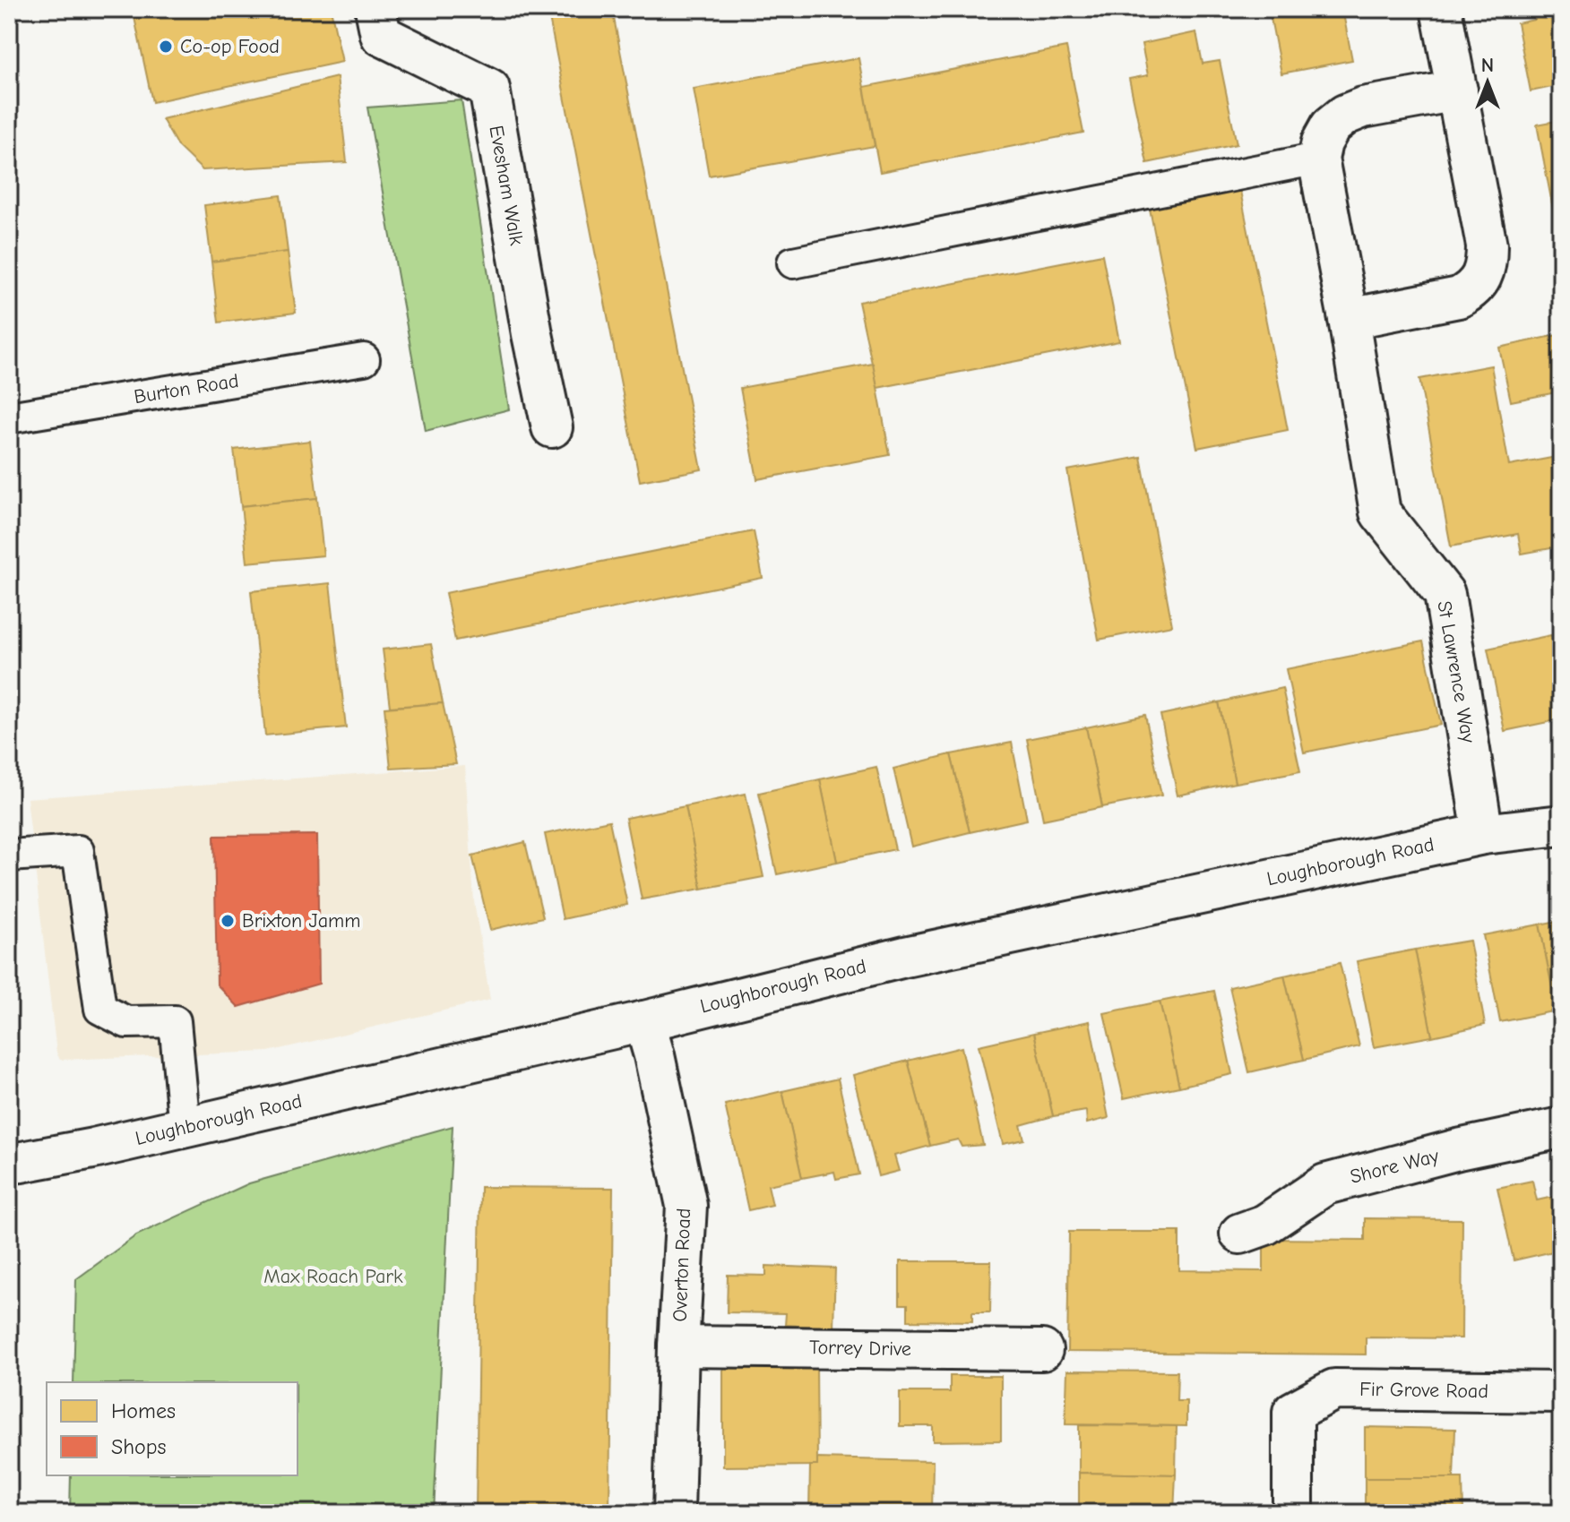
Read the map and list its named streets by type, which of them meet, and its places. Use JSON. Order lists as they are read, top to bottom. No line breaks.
{"streets":{"street":["Evesham Walk","St Lawrence Way","Loughborough Road","Shore Way","Overton Road","Torrey Drive","Fir Grove Road"],"lane":["Burton Road"]},"crossings":[["St Lawrence Way","Loughborough Road"],["Loughborough Road","Overton Road"],["Overton Road","Torrey Drive"]],"parks":["Max Roach Park"],"places":["Co-op Food","Brixton Jamm"],"legend":["Homes","Shops"],"north":"top"}
